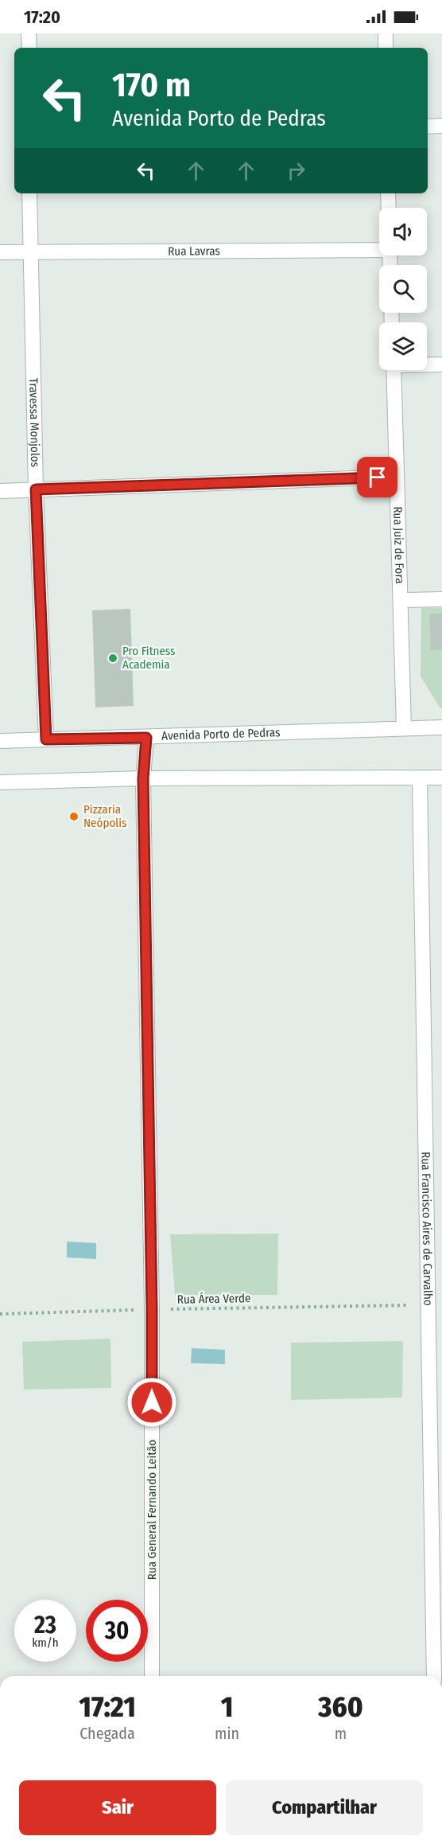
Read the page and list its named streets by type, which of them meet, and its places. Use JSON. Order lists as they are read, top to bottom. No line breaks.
{"streets":{"street":["Rua Lavras","Travessa Monjolos","Rua Juiz de Fora","Avenida Porto de Pedras","Rua Francisco Aires de Carvalho","Rua General Fernando Leitão"],"path":["Rua Área Verde"]},"crossings":[["Rua Lavras","Travessa Monjolos"],["Travessa Monjolos","Avenida Porto de Pedras"],["Rua Juiz de Fora","Avenida Porto de Pedras"],["Avenida Porto de Pedras","Rua General Fernando Leitão"],["Rua Francisco Aires de Carvalho","Rua Área Verde"],["Rua Área Verde","Rua General Fernando Leitão"]],"places":["Pro Fitness Academia","Pizzaria Neópolis"],"page":{"status":"17:20","turn":["170 m","Avenida Porto de Pedras"],"speed":"23 km/h","limit":"30","eta":["17:21","Chegada","1","min","360","m"],"buttons":["Sair","Compartilhar"]}}
